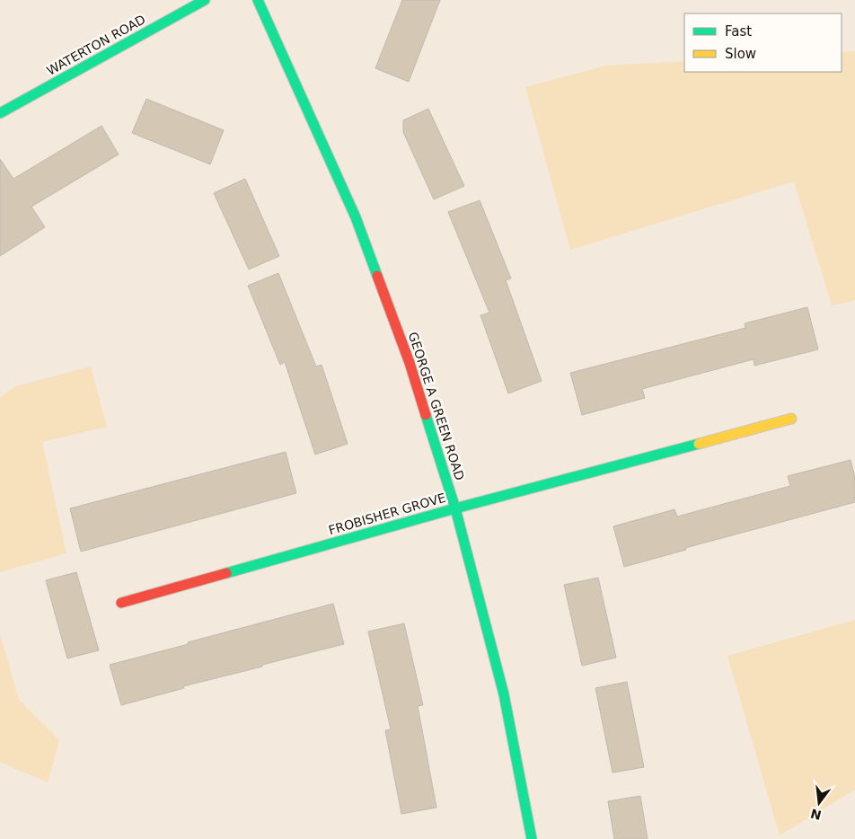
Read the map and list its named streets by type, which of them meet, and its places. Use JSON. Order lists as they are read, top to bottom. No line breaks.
{"streets":{"street":["WATERTON ROAD","GEORGE A GREEN ROAD","FROBISHER GROVE"]},"crossings":[["GEORGE A GREEN ROAD","FROBISHER GROVE"]],"legend":["Fast","Slow"],"north":"bottom"}
